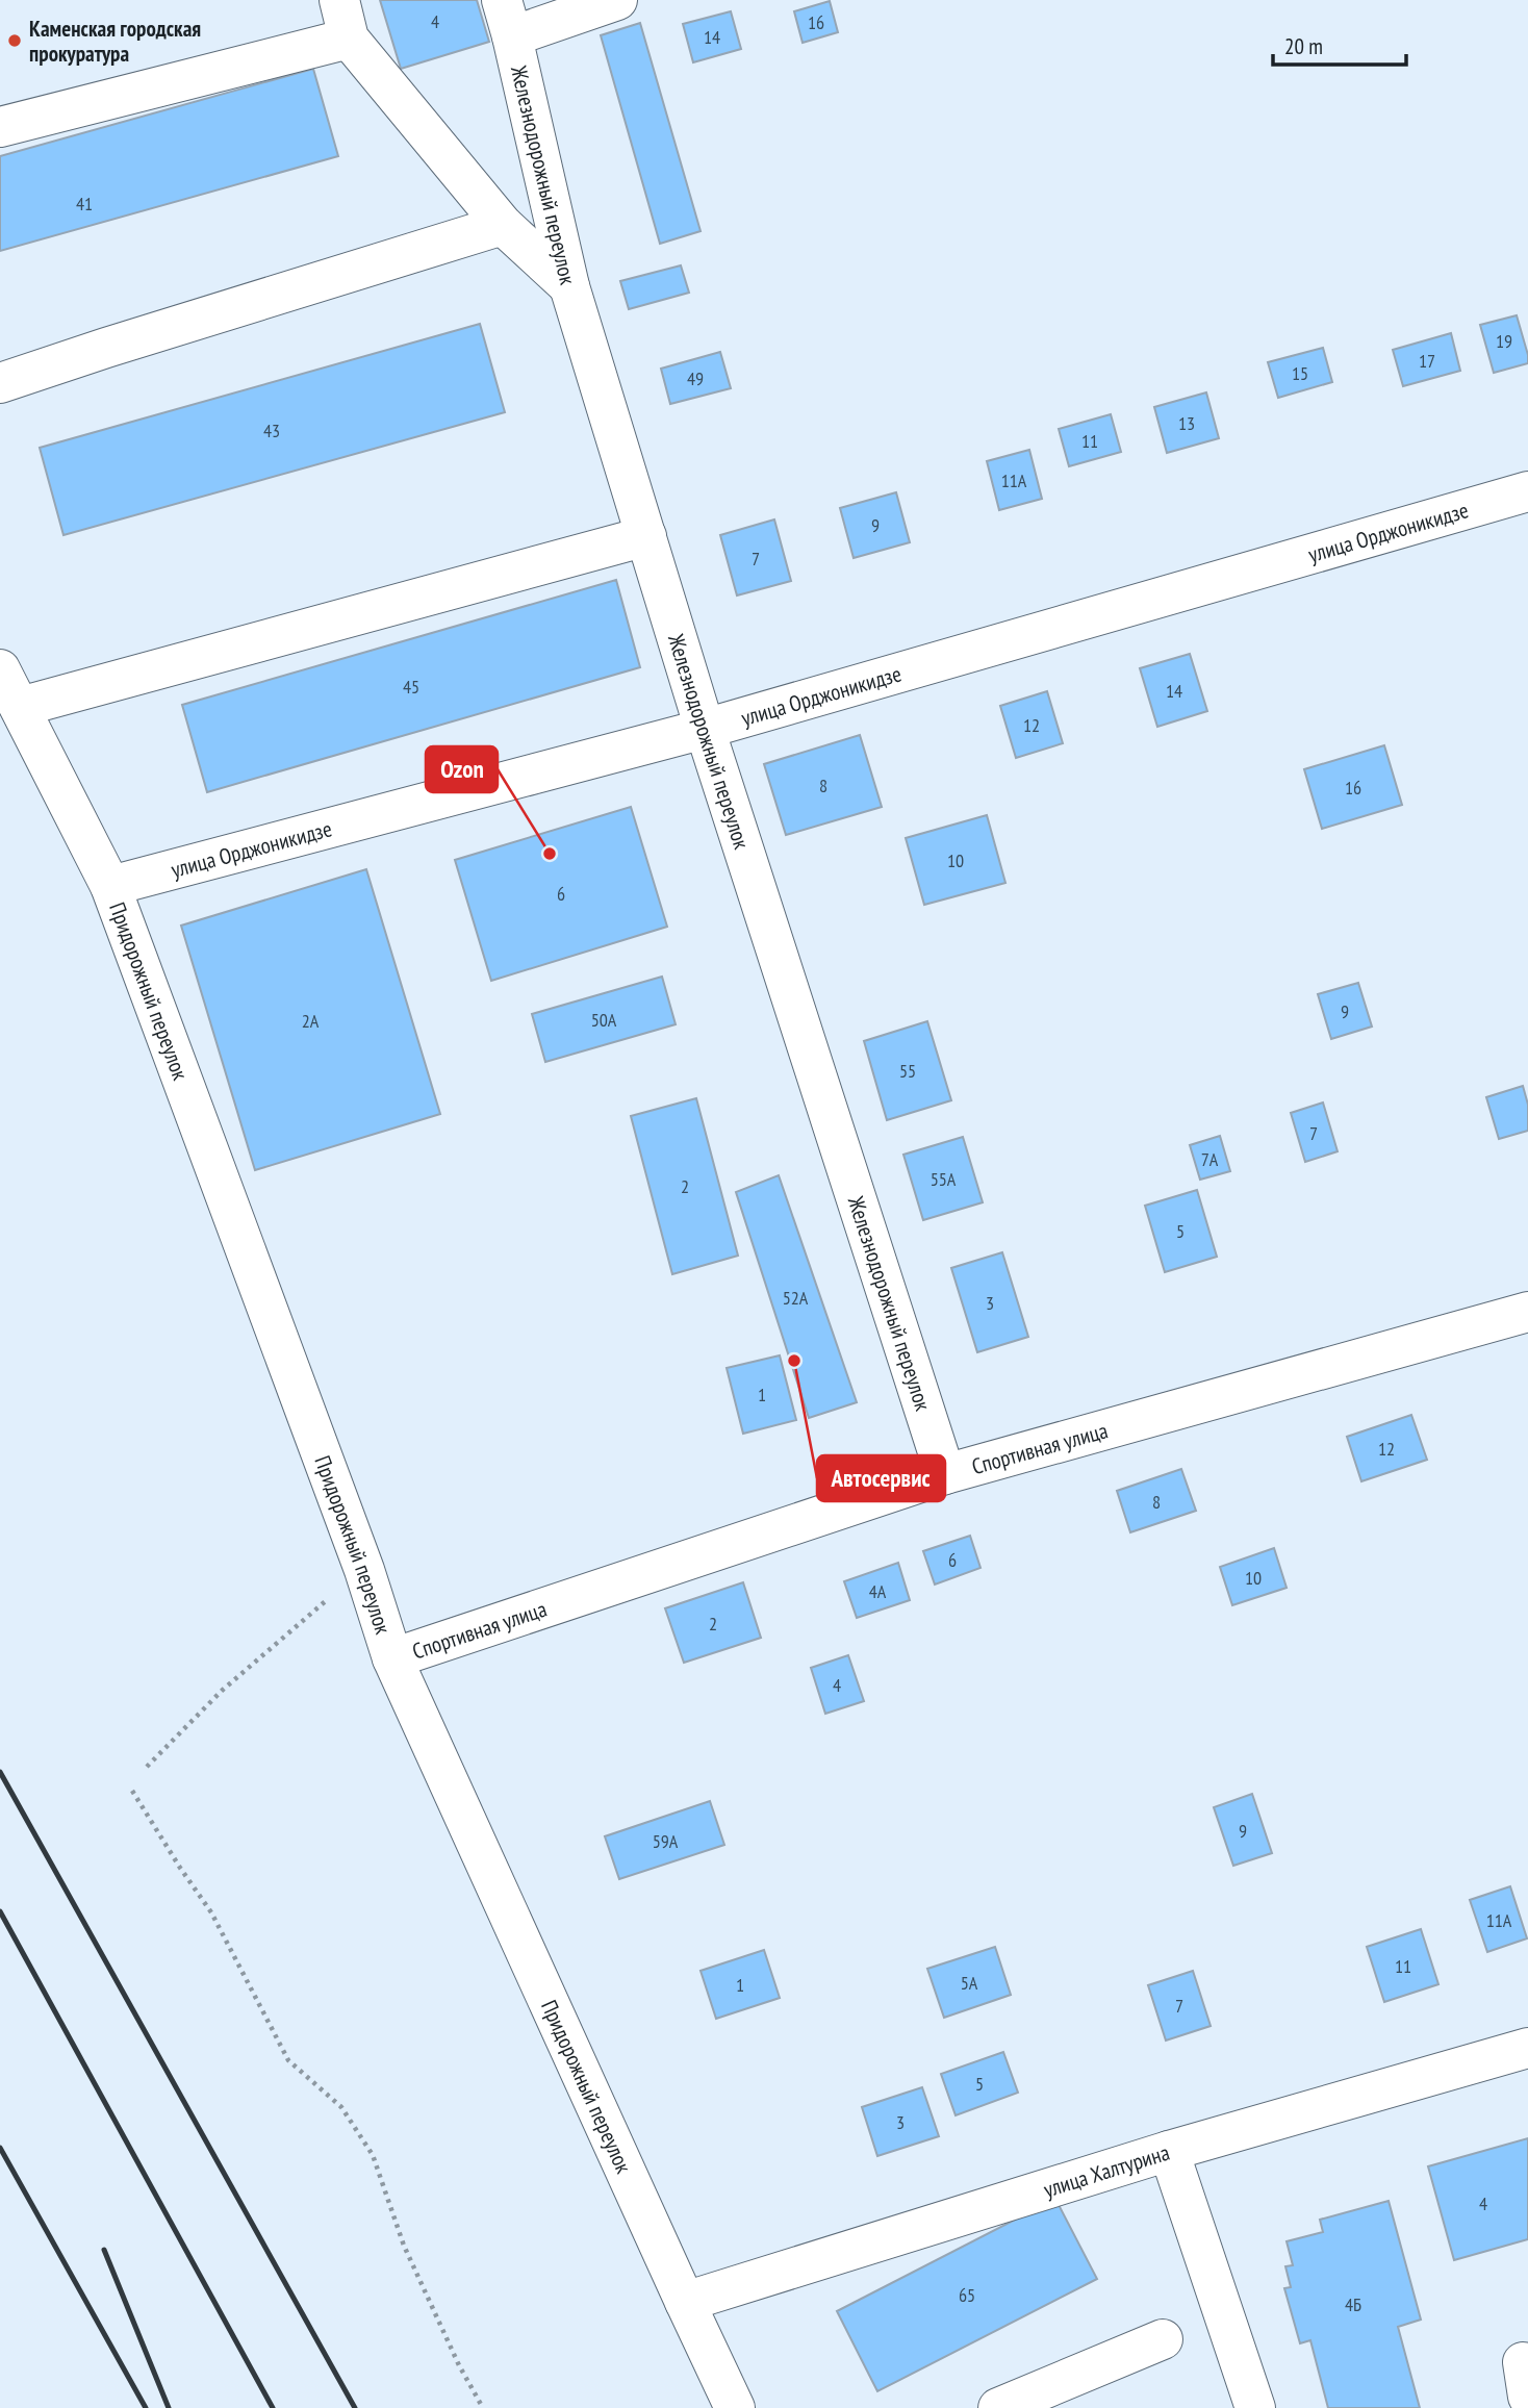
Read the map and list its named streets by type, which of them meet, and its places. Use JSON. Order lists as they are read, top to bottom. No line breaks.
{"streets":{"street":["Железнодорожный переулок","улица Орджоникидзе","Придорожный переулок","Спортивная улица","улица Халтурина"]},"crossings":[["Железнодорожный переулок","улица Орджоникидзе"],["Железнодорожный переулок","Спортивная улица"],["улица Орджоникидзе","Придорожный переулок"],["Придорожный переулок","Спортивная улица"],["Придорожный переулок","улица Халтурина"]],"places":["Каменская городская прокуратура","Ozon","Автосервис"],"house_numbers":["4","16","14","41","19","17","15","49","13","43","11","11А","9","7","45","14","12","8","16","10","6","9","50А","2А","55","7","7А","55А","2","5","52А","3","1","12","8","6","10","4А","2","4","9","59А","11А","11","5А","1","7","5","3","4","65","4Б"],"scale_bar":"20 m"}
